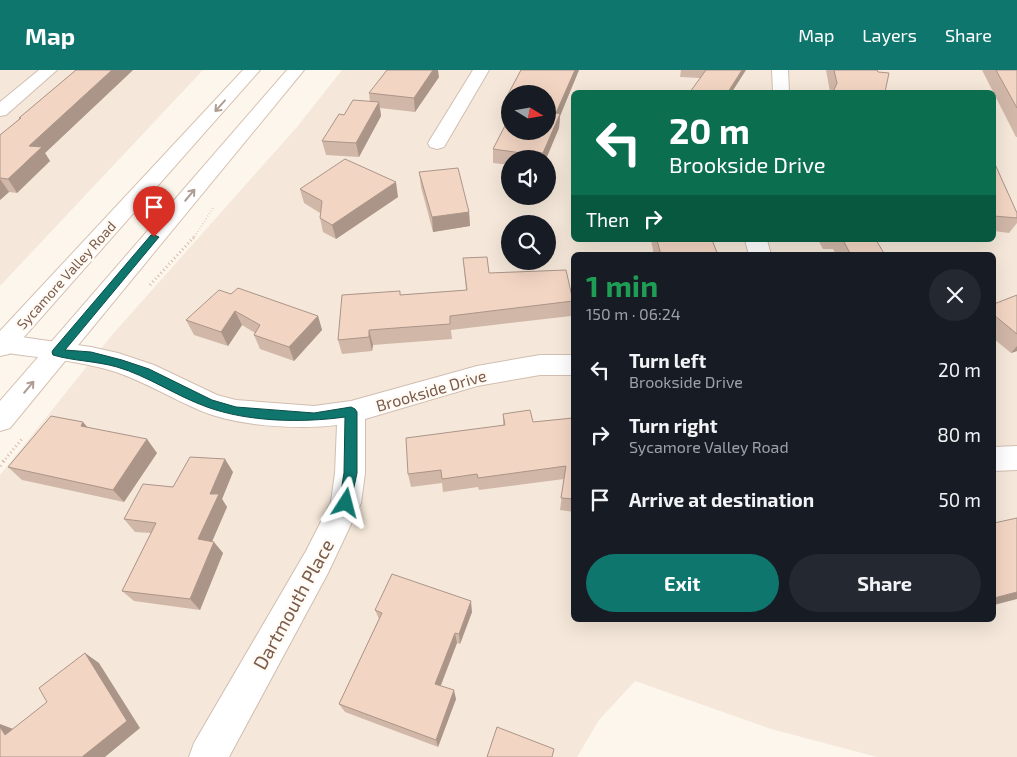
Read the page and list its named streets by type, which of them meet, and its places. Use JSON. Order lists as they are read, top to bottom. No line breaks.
{"streets":{"street":["Sycamore Valley Road","Brookside Drive","Dartmouth Place"]},"crossings":[["Sycamore Valley Road","Brookside Drive"],["Brookside Drive","Dartmouth Place"]],"north":"right","page":{"header":"Map","nav":["Map","Layers","Share"],"turn":["20 m","Brookside Drive"],"then":"Then","heading":["1 min","150 m · 06:24"],"list":[{"name":"Turn left","note":"Brookside Drive","value":"20 m"},{"name":"Turn right","note":"Sycamore Valley Road","value":"80 m"},{"name":"Arrive at destination","value":"50 m"}],"buttons":["Exit","Share"]}}
